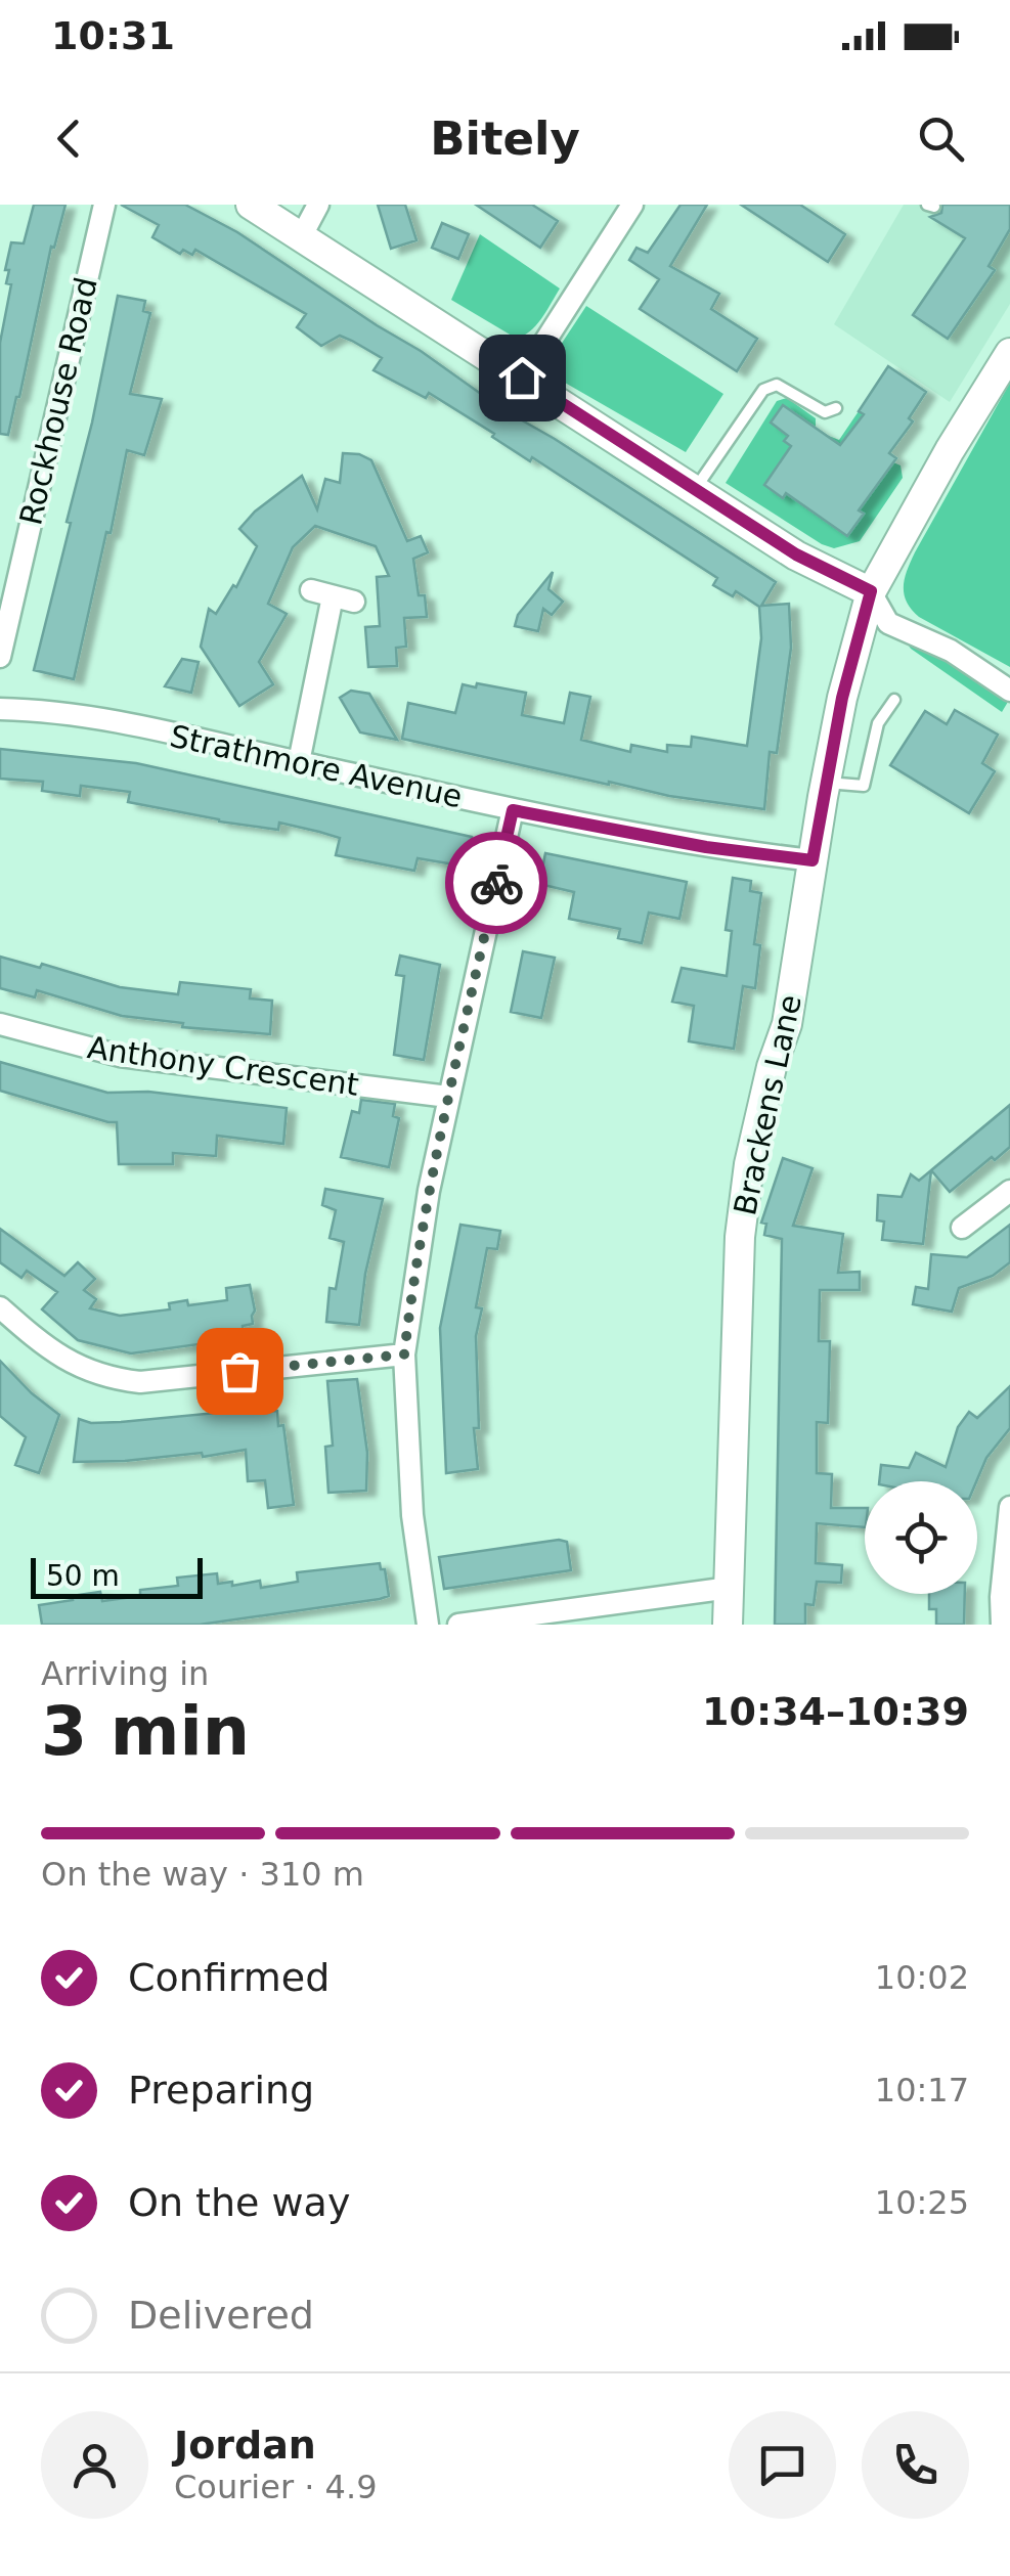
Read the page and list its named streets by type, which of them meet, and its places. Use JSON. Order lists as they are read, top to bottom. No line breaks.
{"streets":{"street":["Rockhouse Road","Strathmore Avenue","Anthony Crescent","Brackens Lane"]},"crossings":[["Strathmore Avenue","Brackens Lane"]],"scale_bar":"50 m","page":{"status":"10:31","header":"Bitely","scale":"50 m","heading":["3 min","Arriving in","10:34–10:39"],"panel":["Jordan","Courier · 4.9"],"bar":"On the way · 310 m","list":[["Confirmed","10:02"],["Preparing","10:17"],["On the way","10:25"],"Delivered"]}}
